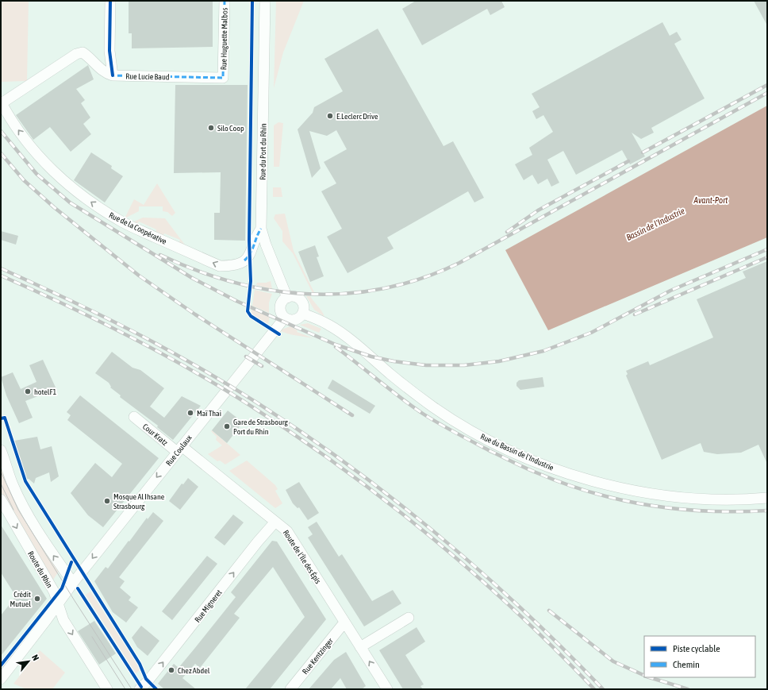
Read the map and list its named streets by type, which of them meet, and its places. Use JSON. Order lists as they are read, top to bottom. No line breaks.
{"streets":{"street":["Rue Huguette Malbos","Rue Lucie Baud","Rue du Port du Rhin","Rue de la Coopérative","Cour Kratz","Rue Coulaux","Rue du Bassin de l'Industrie","Route de l'Île des Épis","Route du Rhin","Rue Migneret","Rue Kentzinger"]},"crossings":[["Rue Huguette Malbos","Rue Lucie Baud"],["Rue Lucie Baud","Rue de la Coopérative"],["Rue du Port du Rhin","Rue de la Coopérative"],["Rue du Port du Rhin","Rue Coulaux"],["Rue du Port du Rhin","Rue du Bassin de l'Industrie"],["Cour Kratz","Rue Coulaux"],["Cour Kratz","Route de l'Île des Épis"],["Rue Coulaux","Rue du Bassin de l'Industrie"],["Rue Coulaux","Route de l'Île des Épis"],["Rue Coulaux","Route du Rhin"],["Route de l'Île des Épis","Rue Migneret"],["Route de l'Île des Épis","Rue Kentzinger"]],"one_way":["Rue de la Coopérative","Rue Coulaux","Rue Migneret"],"water":["Avant-Port","Bassin de l'Industrie"],"places":["E.Leclerc Drive","Silo Coop","hotelF1","Maï Thai","Gare de Strasbourg Port du Rhin","Mosque Al Ihsane Strasbourg","Crédit Mutuel","Chez Abdel"],"legend":["Piste cyclable","Chemin"],"north":"top right"}
